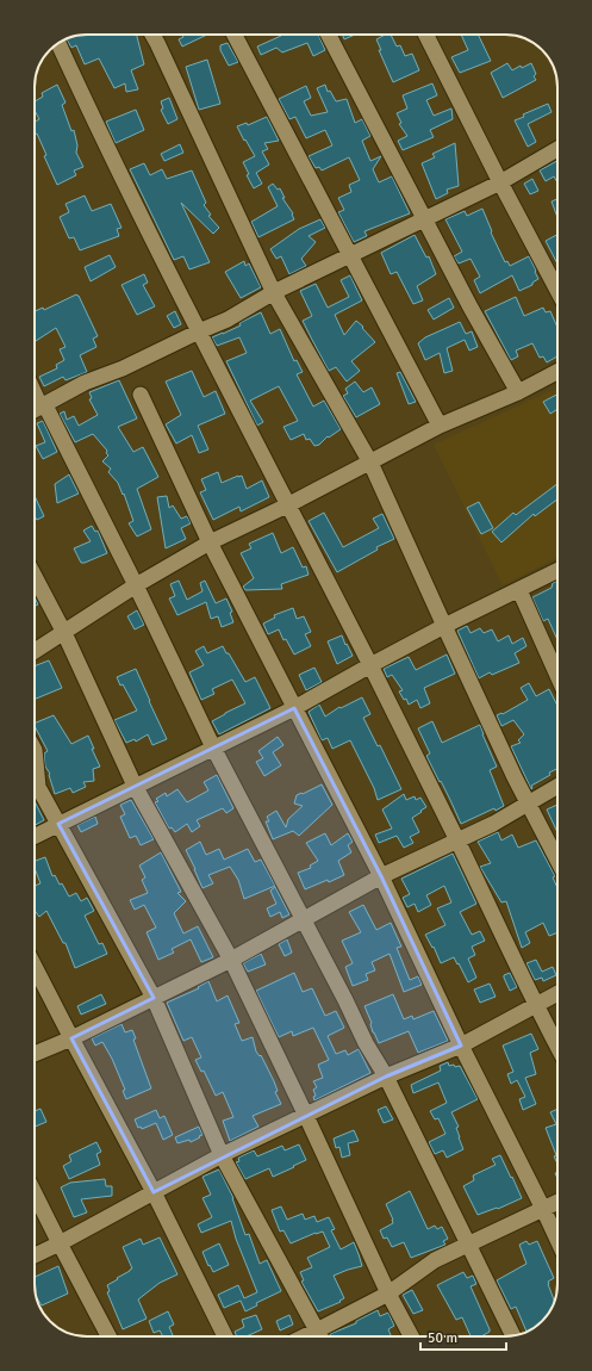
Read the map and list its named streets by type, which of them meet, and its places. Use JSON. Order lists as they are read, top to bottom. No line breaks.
{"scale_bar":"50 m"}
